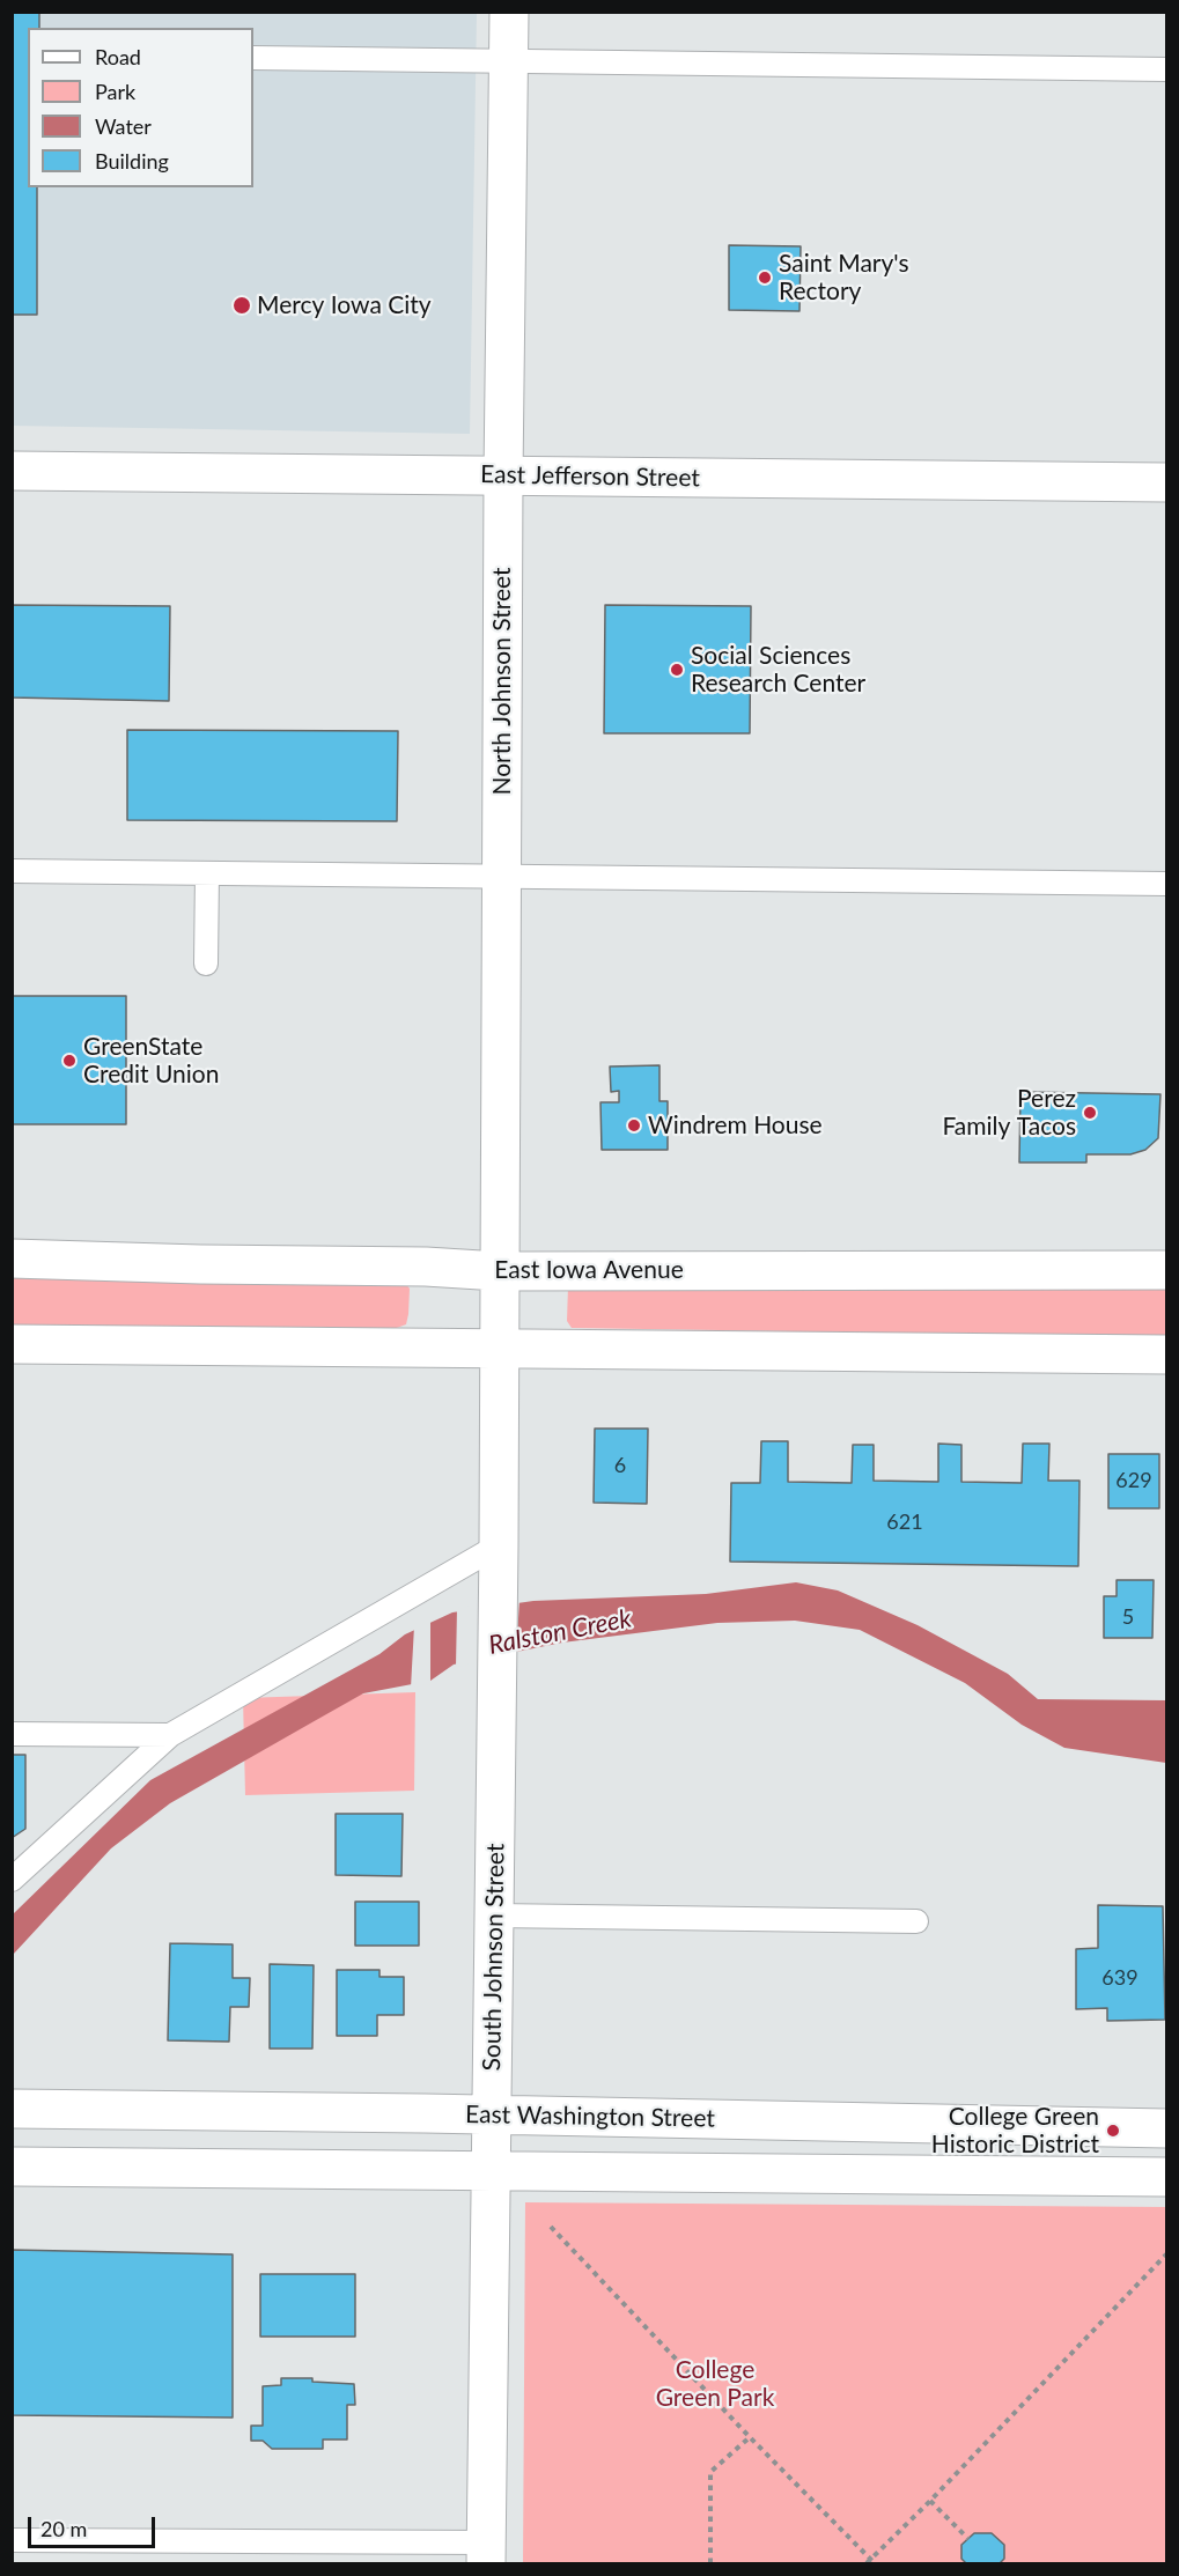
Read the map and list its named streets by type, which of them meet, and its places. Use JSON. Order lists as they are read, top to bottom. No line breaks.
{"streets":{"street":["East Jefferson Street","North Johnson Street","East Iowa Avenue","South Johnson Street","East Washington Street"]},"crossings":[["East Jefferson Street","North Johnson Street"],["North Johnson Street","East Iowa Avenue"],["North Johnson Street","South Johnson Street"],["South Johnson Street","East Washington Street"]],"water":["Ralston Creek"],"parks":["College Green Park"],"places":["Saint Mary's Rectory","Mercy Iowa City","Social Sciences Research Center","GreenState Credit Union","Perez Family Tacos","Windrem House","College Green Historic District"],"house_numbers":["6","629","621","5","639"],"legend":["Road","Park","Water","Building"],"scale_bar":"20 m"}
